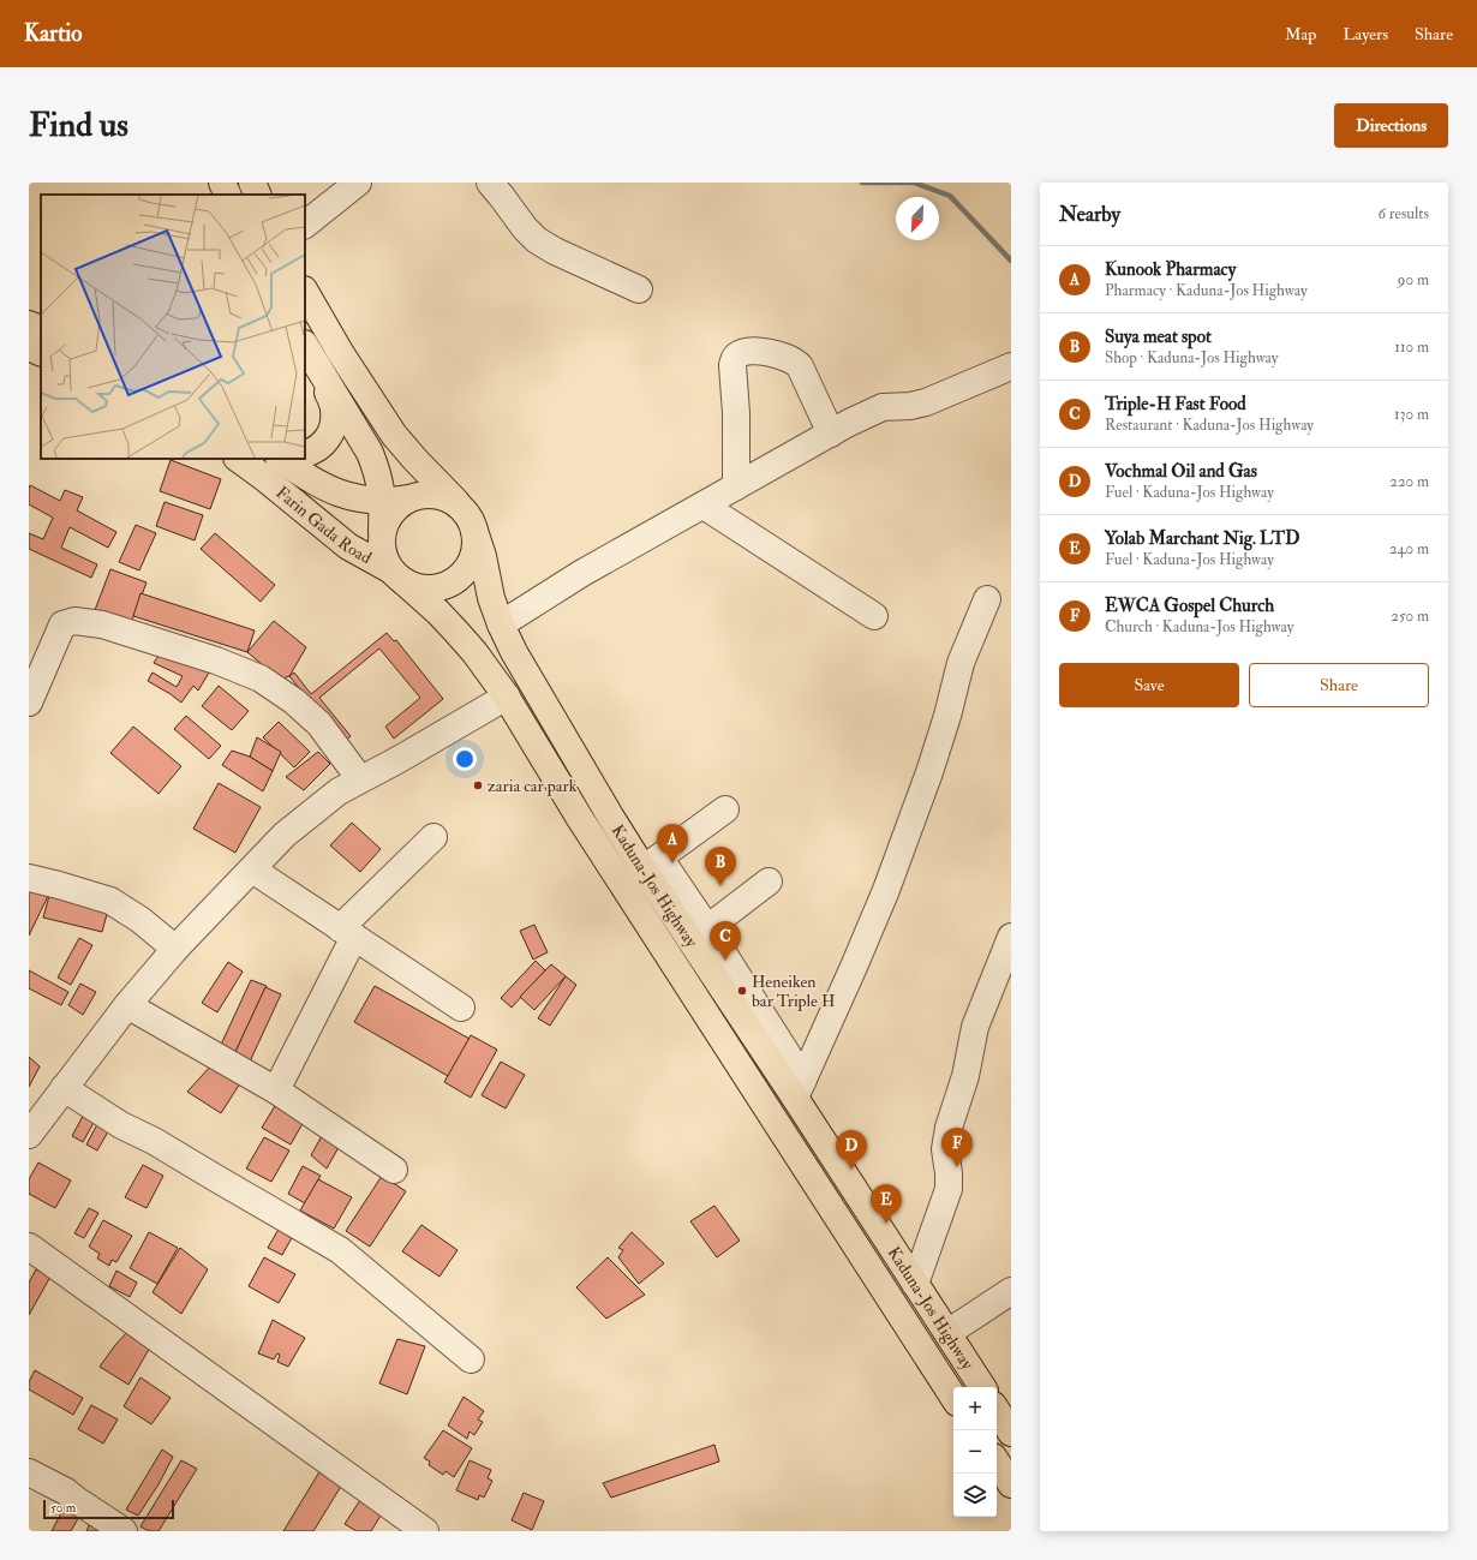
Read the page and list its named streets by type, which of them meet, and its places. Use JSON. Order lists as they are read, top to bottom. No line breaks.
{"streets":{"main road":["Farin Gada Road","Kaduna-Jos Highway"]},"crossings":[["Farin Gada Road","Kaduna-Jos Highway"]],"places":["zaria car park","Heneiken bar Triple H"],"scale_bar":"50 m","north":"bottom left","page":{"header":"Kartio","nav":["Map","Layers","Share"],"buttons":["Directions",["Save","Share"]],"title":"Find us","heading":["Nearby","6 results"],"list":[{"mark":"A","name":"Kunook Pharmacy","note":"Pharmacy · Kaduna-Jos Highway","value":"90 m"},{"mark":"B","name":"Suya meat spot","note":"Shop · Kaduna-Jos Highway","value":"110 m"},{"mark":"C","name":"Triple-H Fast Food","note":"Restaurant · Kaduna-Jos Highway","value":"130 m"},{"mark":"D","name":"Vochmal Oil and Gas","note":"Fuel · Kaduna-Jos Highway","value":"220 m"},{"mark":"E","name":"Yolab Marchant Nig. LTD","note":"Fuel · Kaduna-Jos Highway","value":"240 m"},{"mark":"F","name":"EWCA Gospel Church","note":"Church · Kaduna-Jos Highway","value":"250 m"}],"pins":["A","B","C","F","D","E"],"map_buttons":["+","−"],"scale":"50 m"}}
